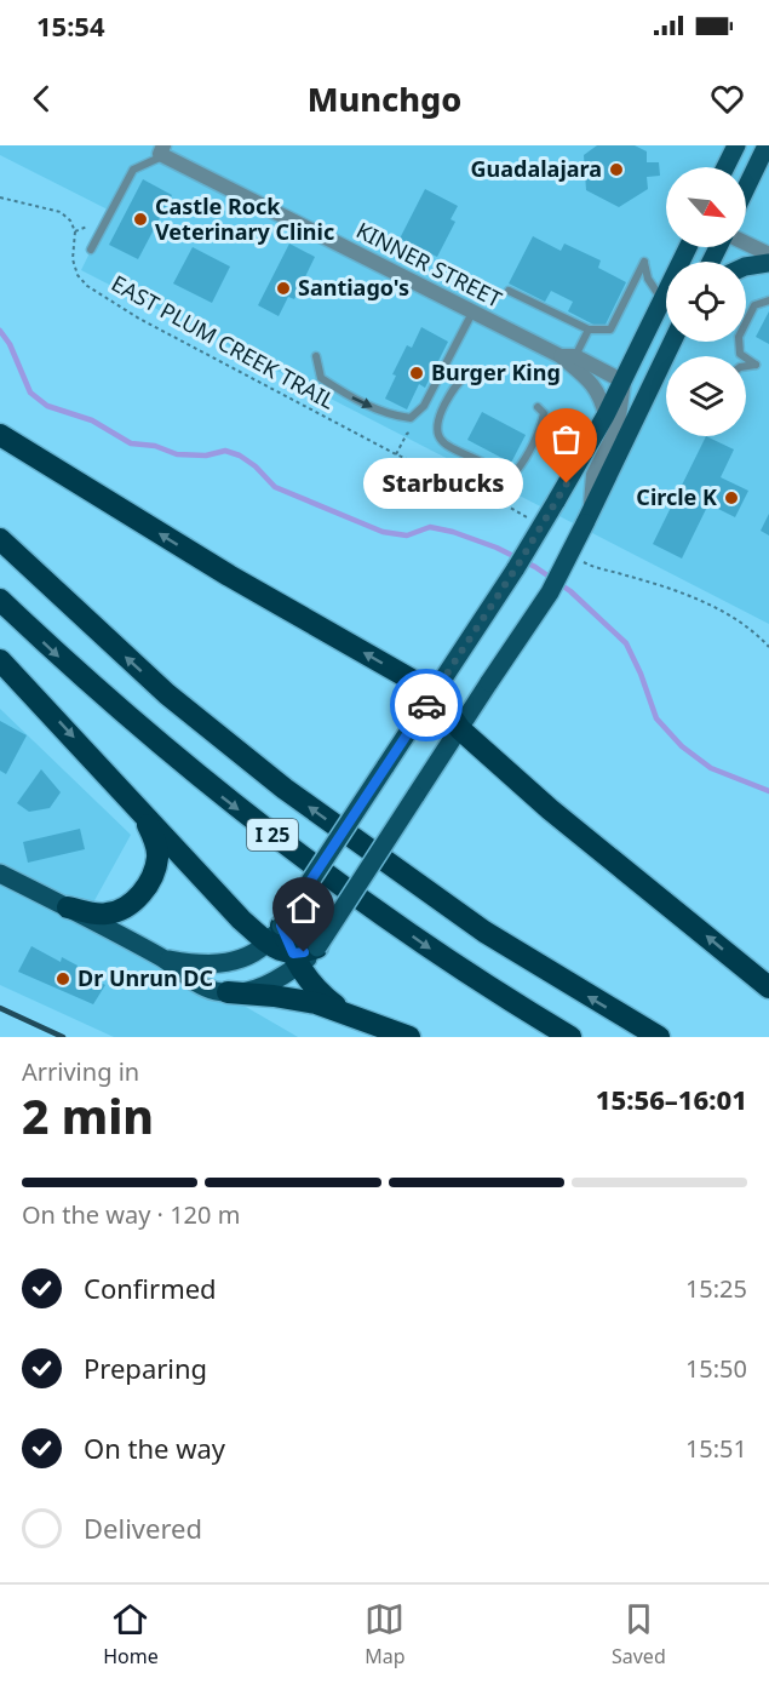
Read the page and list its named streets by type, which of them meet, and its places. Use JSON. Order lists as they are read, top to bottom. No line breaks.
{"streets":{"highway":["I 25"],"street":["KINNER STREET"],"path":["EAST PLUM CREEK TRAIL"]},"places":["Guadalajara","Castle Rock Veterinary Clinic","Santiago's","Burger King","Starbucks","Circle K","Dr Unrun DC"],"north":"bottom right","page":{"status":"15:54","header":"Munchgo","bubble":"Starbucks","heading":["2 min","Arriving in","15:56–16:01"],"bar":"On the way · 120 m","list":[["Confirmed","15:25"],["Preparing","15:50"],["On the way","15:51"],"Delivered"],"tabs":["Home","Map","Saved"]}}
